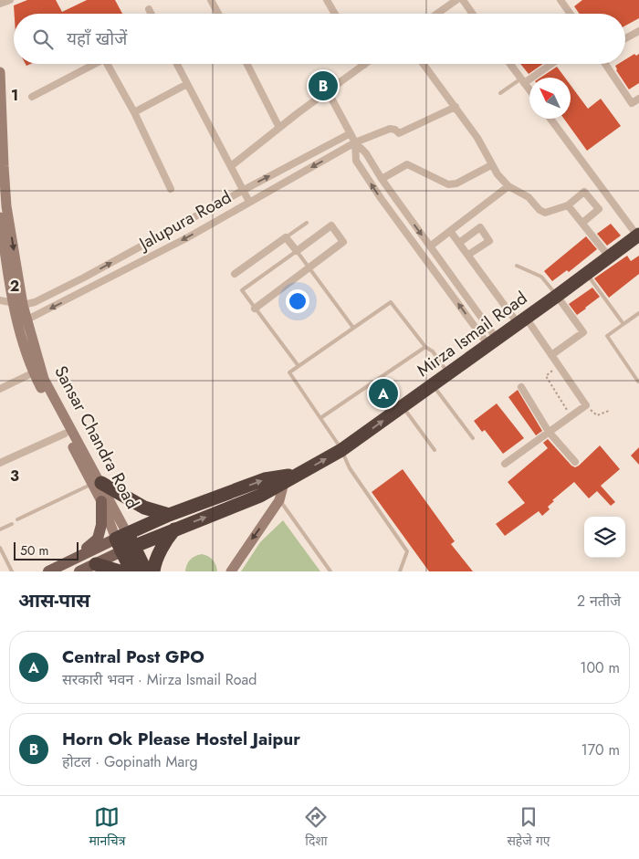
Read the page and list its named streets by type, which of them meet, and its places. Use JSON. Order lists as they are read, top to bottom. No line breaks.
{"streets":{"highway":["Mirza Ismail Road","Sansar Chandra Road"],"street":["Jalupura Road"]},"crossings":[["Jalupura Road","Sansar Chandra Road"],["Mirza Ismail Road","Sansar Chandra Road"]],"one_way":["Mirza Ismail Road"],"scale_bar":"50 m","north":"top left","page":{"search":"यहाँ खोजें","pins":["B","A"],"scale":"50 m","heading":["आस-पास","2 नतीजे"],"list":[{"mark":"A","name":"Central Post GPO","note":"सरकारी भवन · Mirza Ismail Road","value":"100 m"},{"mark":"B","name":"Horn Ok Please Hostel Jaipur","note":"होटल · Gopinath Marg","value":"170 m"}],"nav":["मानचित्र","दिशा","सहेजे गए"]},"grid":{"rows":["1","2","3"]}}
